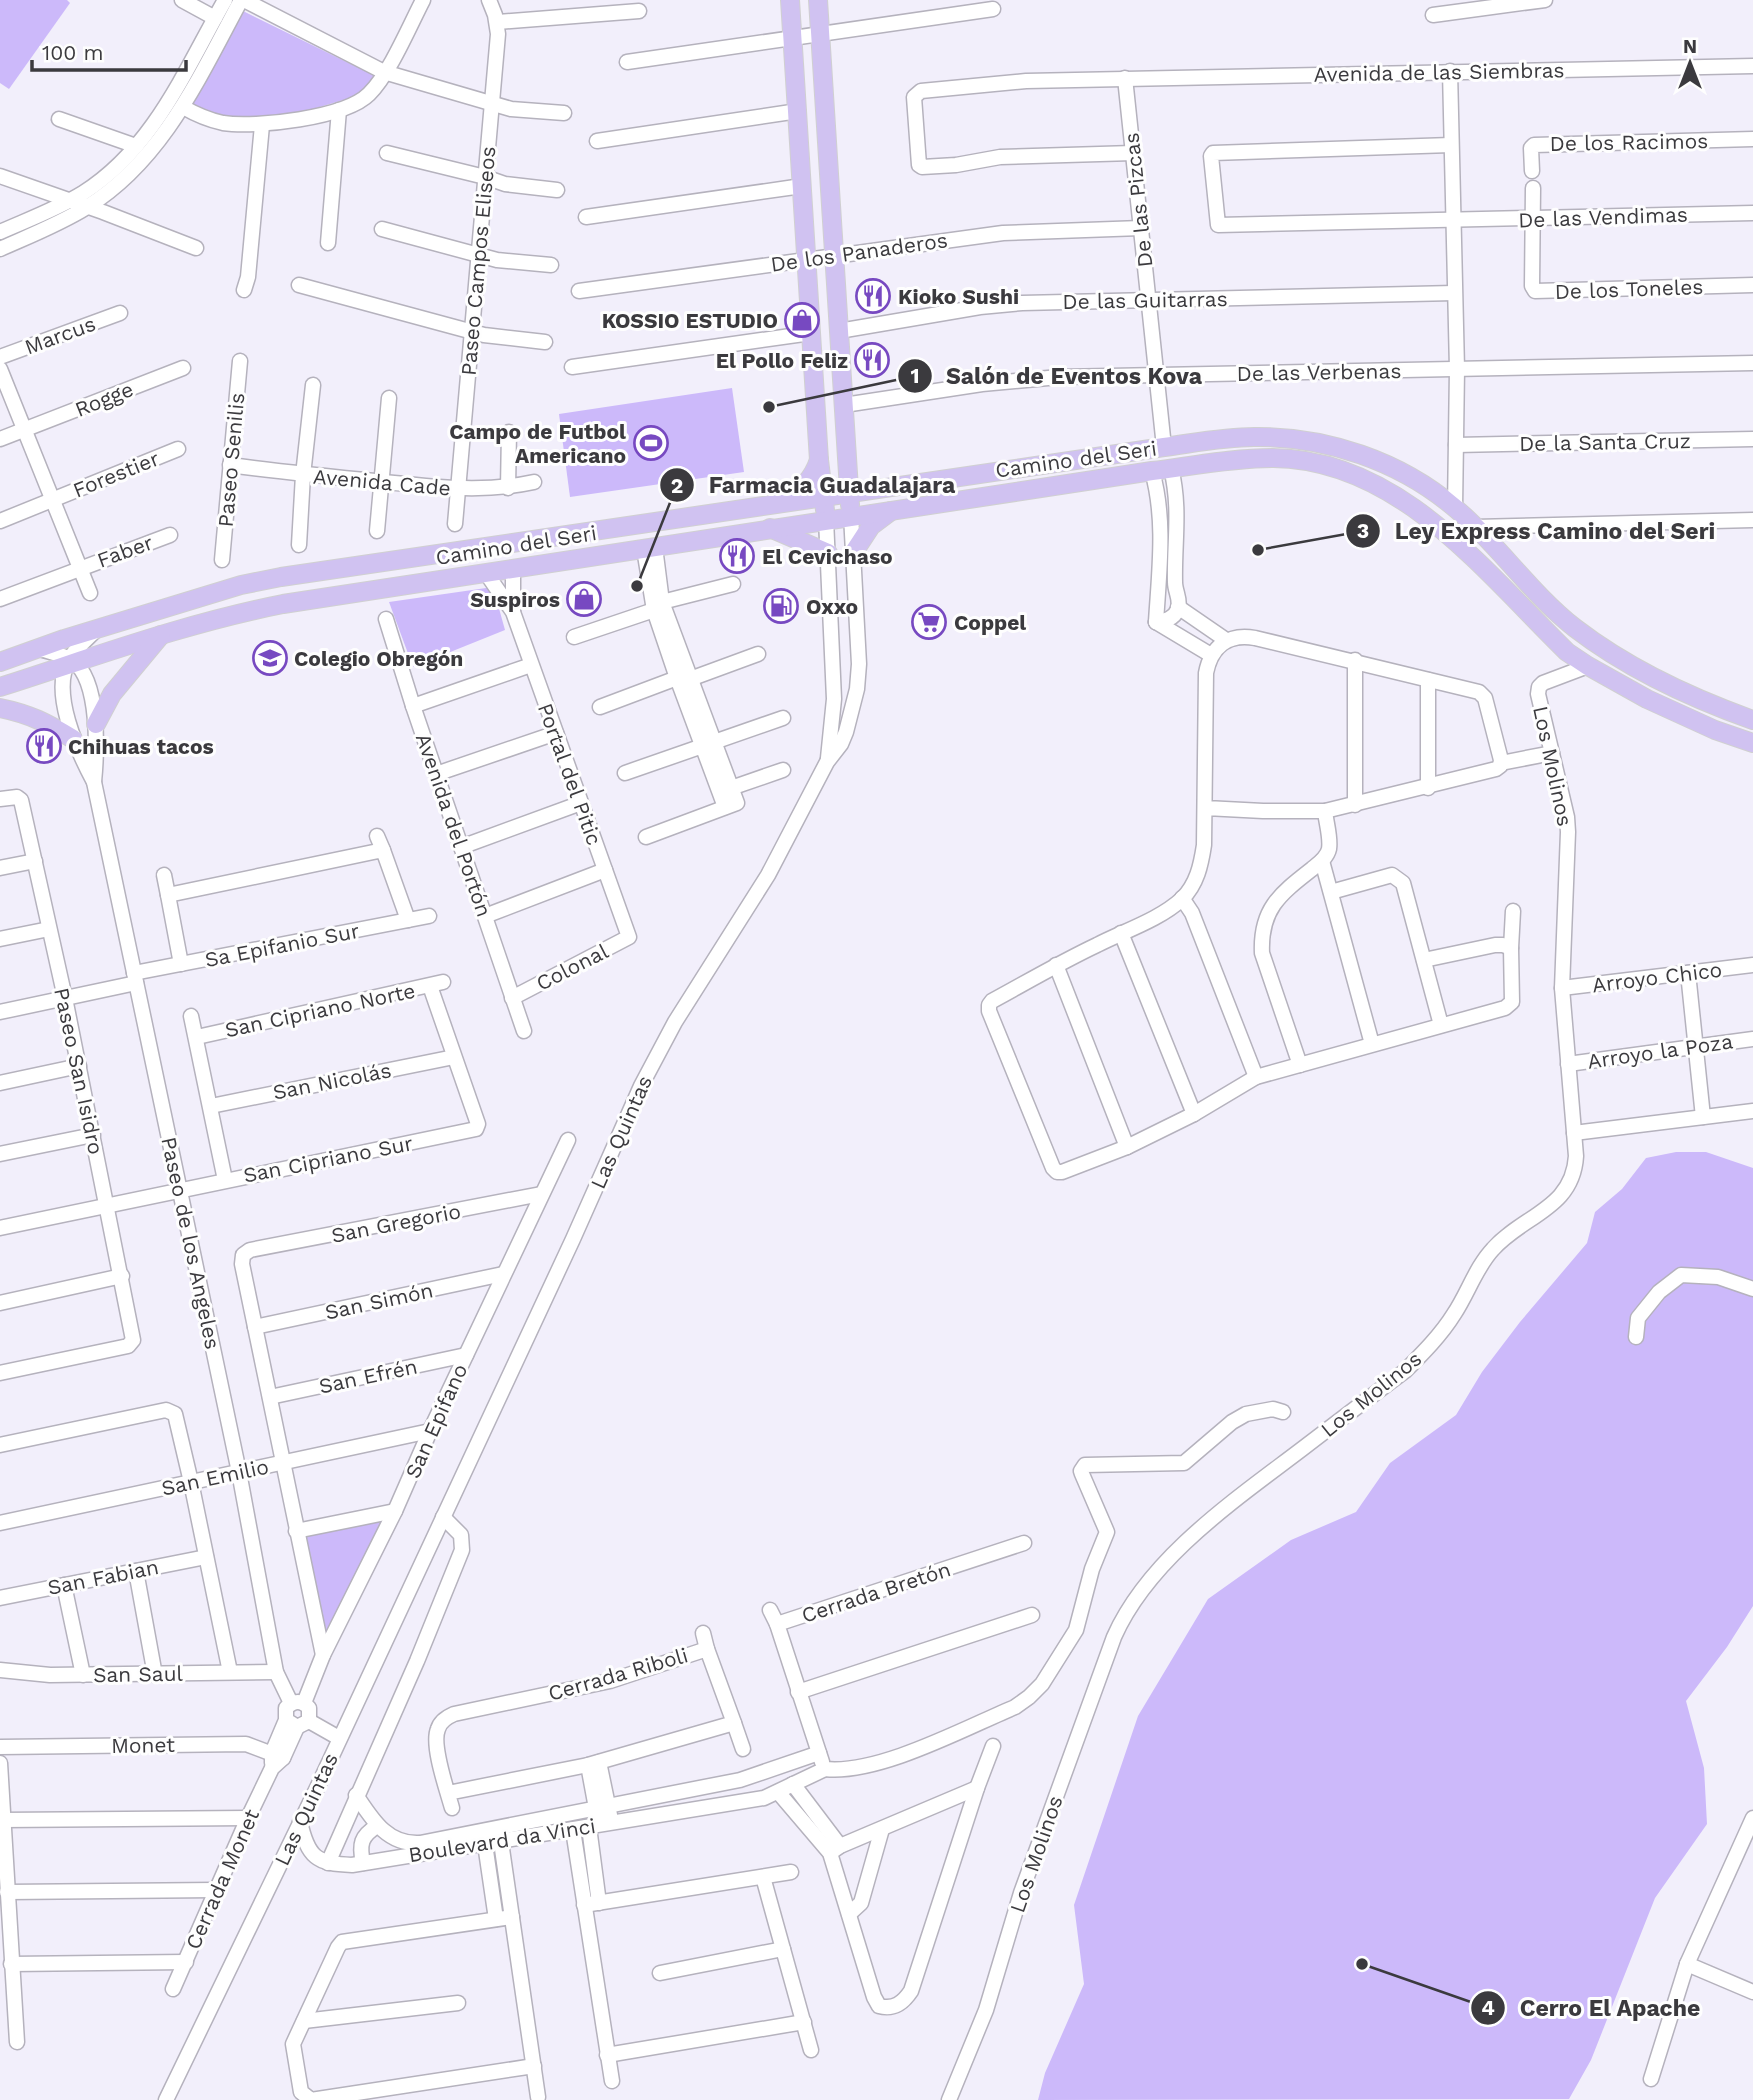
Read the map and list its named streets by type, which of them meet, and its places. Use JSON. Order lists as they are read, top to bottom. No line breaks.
{"streets":{"main road":["Camino del Seri"],"street":["Avenida de las Siembras","De los Racimos","De las Pizcas","De las Vendimas","De los Panaderos","Paseo Campos Eliseos","De los Toneles","De las Guitarras","Marcus","De las Verbenas","Rogge","De la Santa Cruz","Paseo Senilis","Forestier","Avenida Cade","Faber","Los Molinos","Portal del Pitic","Avenida del Portón","Sa Epifanio Sur","Colonal","Arroyo Chico","San Cipriano Norte","Arroyo la Poza","Paseo San Isidro","San Nicolás","Las Quintas","San Cipriano Sur","San Gregorio","Paseo de los Angeles","San Simón","San Efrén","San Epifano","San Emilio","San Fabian","Cerrada Bretón","San Saul","Cerrada Riboli","Monet","Boulevard da Vinci","Cerrada Monet"]},"crossings":[["Avenida de las Siembras","De las Pizcas"],["De las Pizcas","De los Panaderos"],["De las Pizcas","De las Guitarras"],["De las Pizcas","De las Verbenas"],["De las Pizcas","Camino del Seri"],["De las Vendimas","De los Toneles"],["Paseo Campos Eliseos","Avenida Cade"],["Camino del Seri","Los Molinos"],["Camino del Seri","Portal del Pitic"],["Camino del Seri","Las Quintas"],["Paseo Senilis","Avenida Cade"],["Los Molinos","Arroyo Chico"],["Los Molinos","Arroyo la Poza"],["Portal del Pitic","Colonal"],["Avenida del Portón","Colonal"],["Sa Epifanio Sur","Paseo San Isidro"],["Sa Epifanio Sur","Paseo de los Angeles"],["San Cipriano Norte","San Nicolás"],["San Cipriano Norte","San Cipriano Sur"],["Paseo San Isidro","San Cipriano Sur"],["San Nicolás","San Cipriano Sur"],["San Cipriano Sur","Paseo de los Angeles"],["San Gregorio","San Simón"],["San Gregorio","San Epifano"],["Paseo de los Angeles","San Epifano"],["Paseo de los Angeles","San Emilio"],["Paseo de los Angeles","San Saul"],["Paseo de los Angeles","Cerrada Monet"],["San Simón","San Epifano"],["San Efrén","San Epifano"],["San Epifano","San Emilio"],["San Epifano","Cerrada Monet"],["Cerrada Bretón","Boulevard da Vinci"],["Monet","Cerrada Monet"]],"places":{"restaurant":["Kioko Sushi","El Pollo Feliz","El Cevichaso","Chihuas tacos"],"shop":["KOSSIO ESTUDIO","Suspiros"],"other":["Salón de Eventos Kova","Ley Express Camino del Seri","Farmacia Guadalajara","Cerro El Apache"],"sports":["Campo de Futbol Americano"],"fuel station":["Oxxo"],"supermarket":["Coppel"],"school or university":["Colegio Obregón"]},"scale_bar":"100 m","north":"top"}
